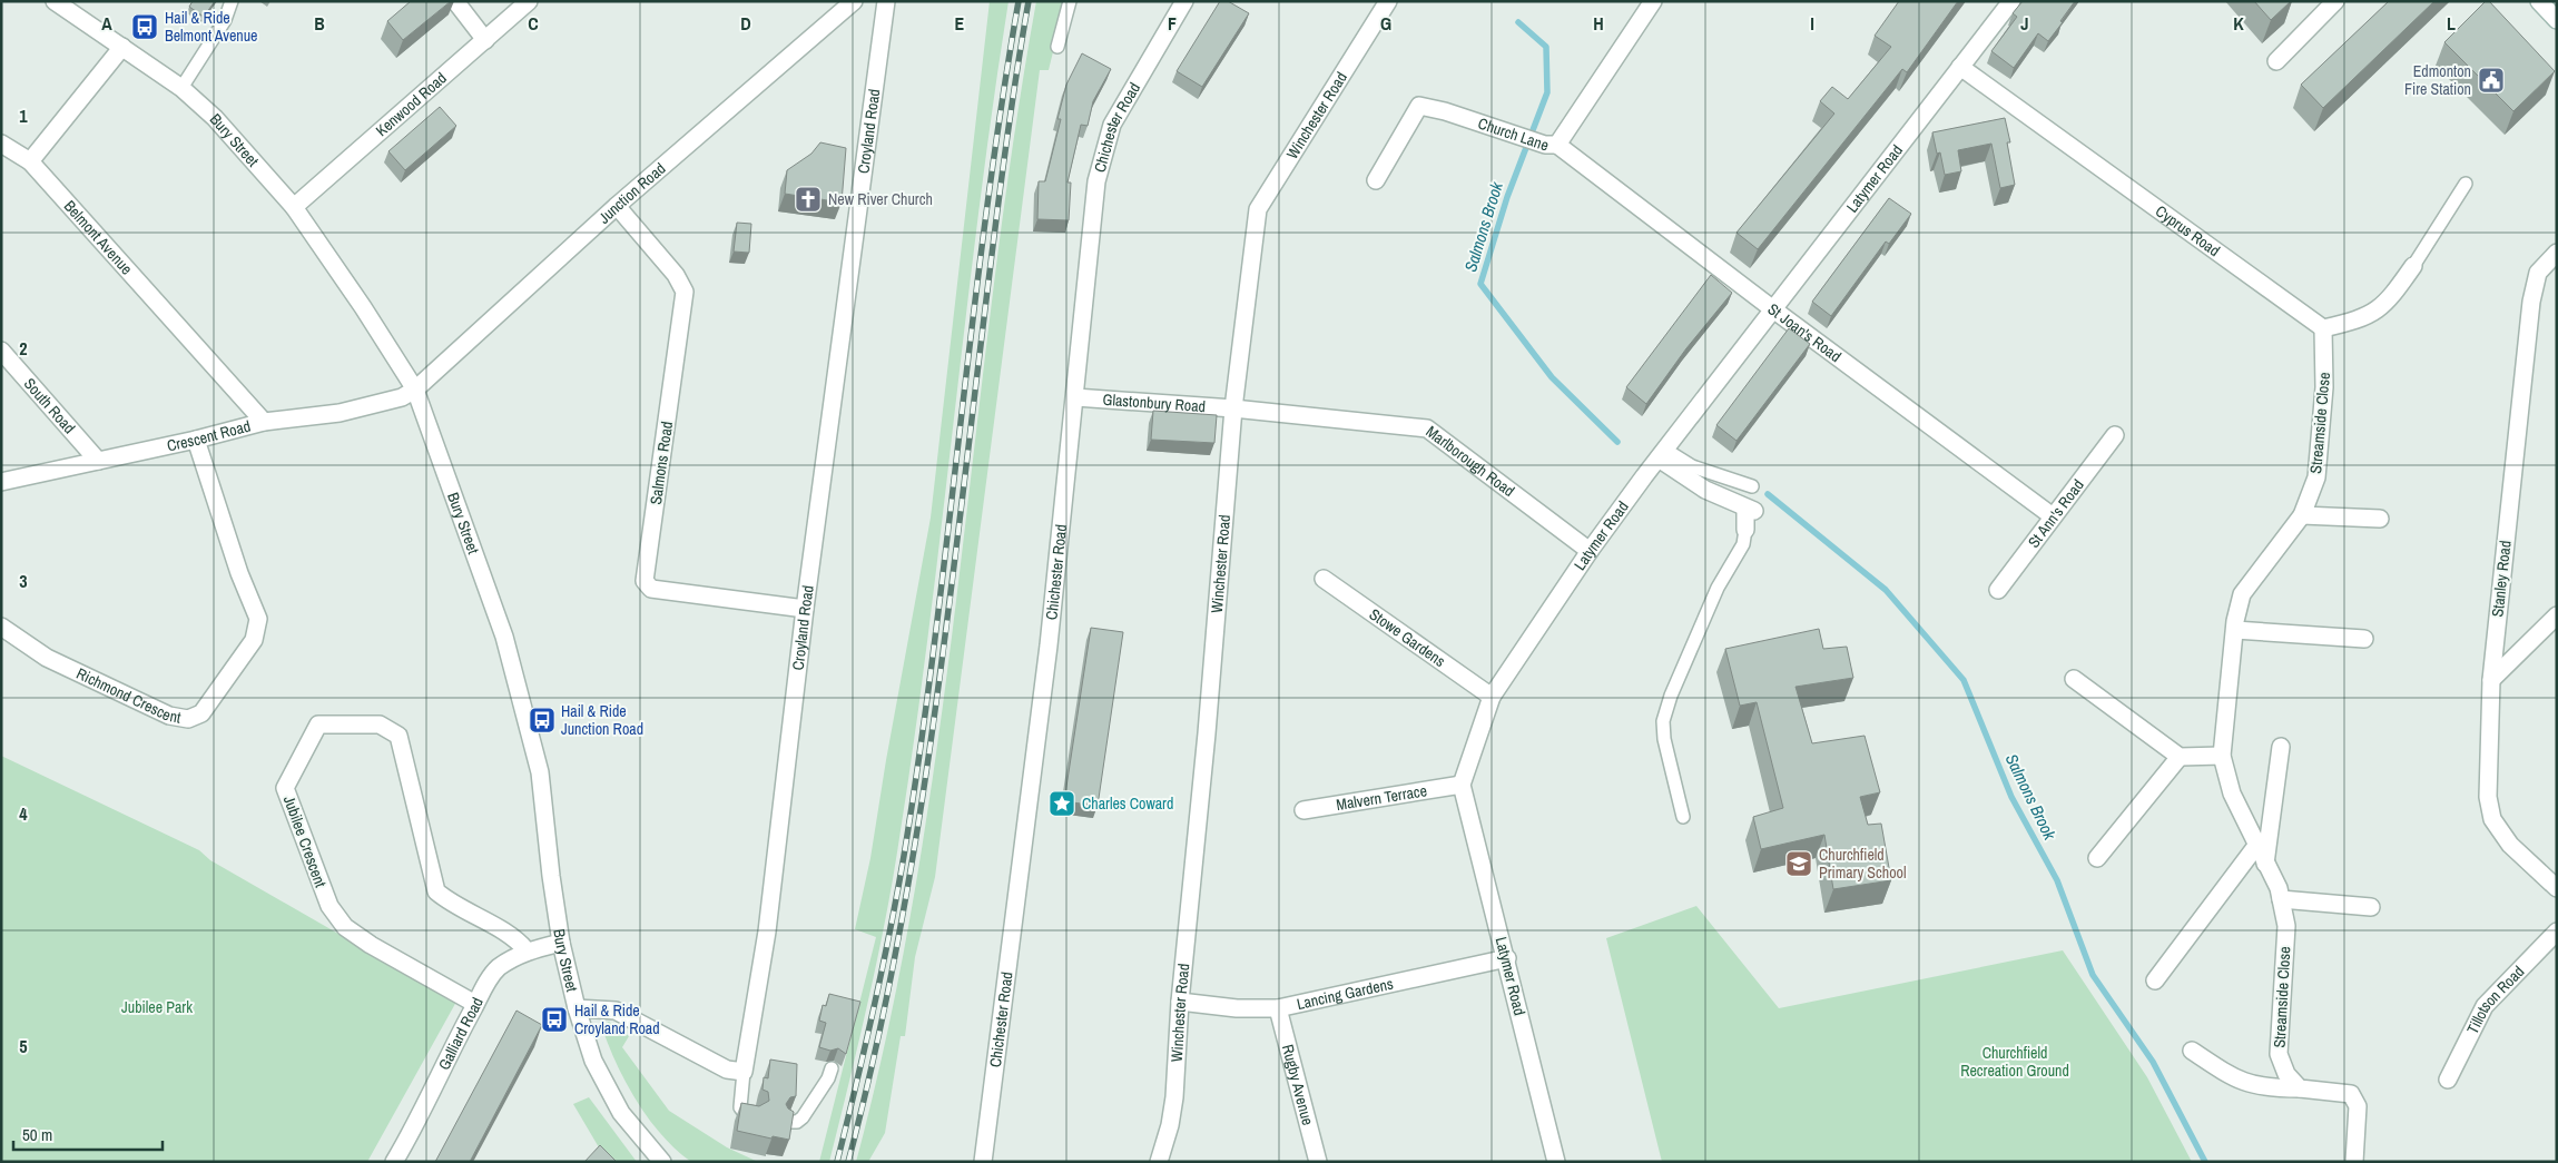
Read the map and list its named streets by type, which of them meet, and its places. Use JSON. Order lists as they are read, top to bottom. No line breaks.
{"streets":{"street":["Kenwood Road","Winchester Road","Chichester Road","Croyland Road","Church Lane","Bury Street","Latymer Road","Junction Road","Cyprus Road","Belmont Avenue","St Joan's Road","Glastonbury Road","South Road","Streamside Close","Crescent Road","Salmons Road","Marlborough Road","St Ann's Road","Stanley Road","Stowe Gardens","Richmond Crescent","Malvern Terrace","Jubilee Crescent","Lancing Gardens","Tillotson Road","Galliard Road","Rugby Avenue"]},"crossings":[["Kenwood Road","Bury Street"],["Winchester Road","Glastonbury Road"],["Winchester Road","Marlborough Road"],["Winchester Road","Lancing Gardens"],["Chichester Road","Glastonbury Road"],["Croyland Road","Salmons Road"],["Church Lane","St Joan's Road"],["Bury Street","Junction Road"],["Bury Street","Crescent Road"],["Bury Street","Galliard Road"],["Latymer Road","Cyprus Road"],["Latymer Road","St Joan's Road"],["Latymer Road","Marlborough Road"],["Latymer Road","Stowe Gardens"],["Latymer Road","Malvern Terrace"],["Latymer Road","Lancing Gardens"],["Junction Road","Crescent Road"],["Junction Road","Salmons Road"],["Cyprus Road","Streamside Close"],["Belmont Avenue","Crescent Road"],["St Joan's Road","St Ann's Road"],["Glastonbury Road","Marlborough Road"],["South Road","Crescent Road"],["Crescent Road","Richmond Crescent"],["Jubilee Crescent","Galliard Road"],["Lancing Gardens","Rugby Avenue"]],"water":["Salmons Brook"],"parks":["Jubilee Park","Churchfield Recreation Ground"],"places":{"bus stop":["Hail & Ride Belmont Avenue","Hail & Ride Junction Road","Hail & Ride Croyland Road"],"public building":["Edmonton Fire Station"],"church":["New River Church"],"place":["Charles Coward"],"school or university":["Churchfield Primary School"]},"scale_bar":"50 m","grid":{"columns":["A","B","C","D","E","F","G","H","I","J","K","L"],"rows":["1","2","3","4","5"]}}
